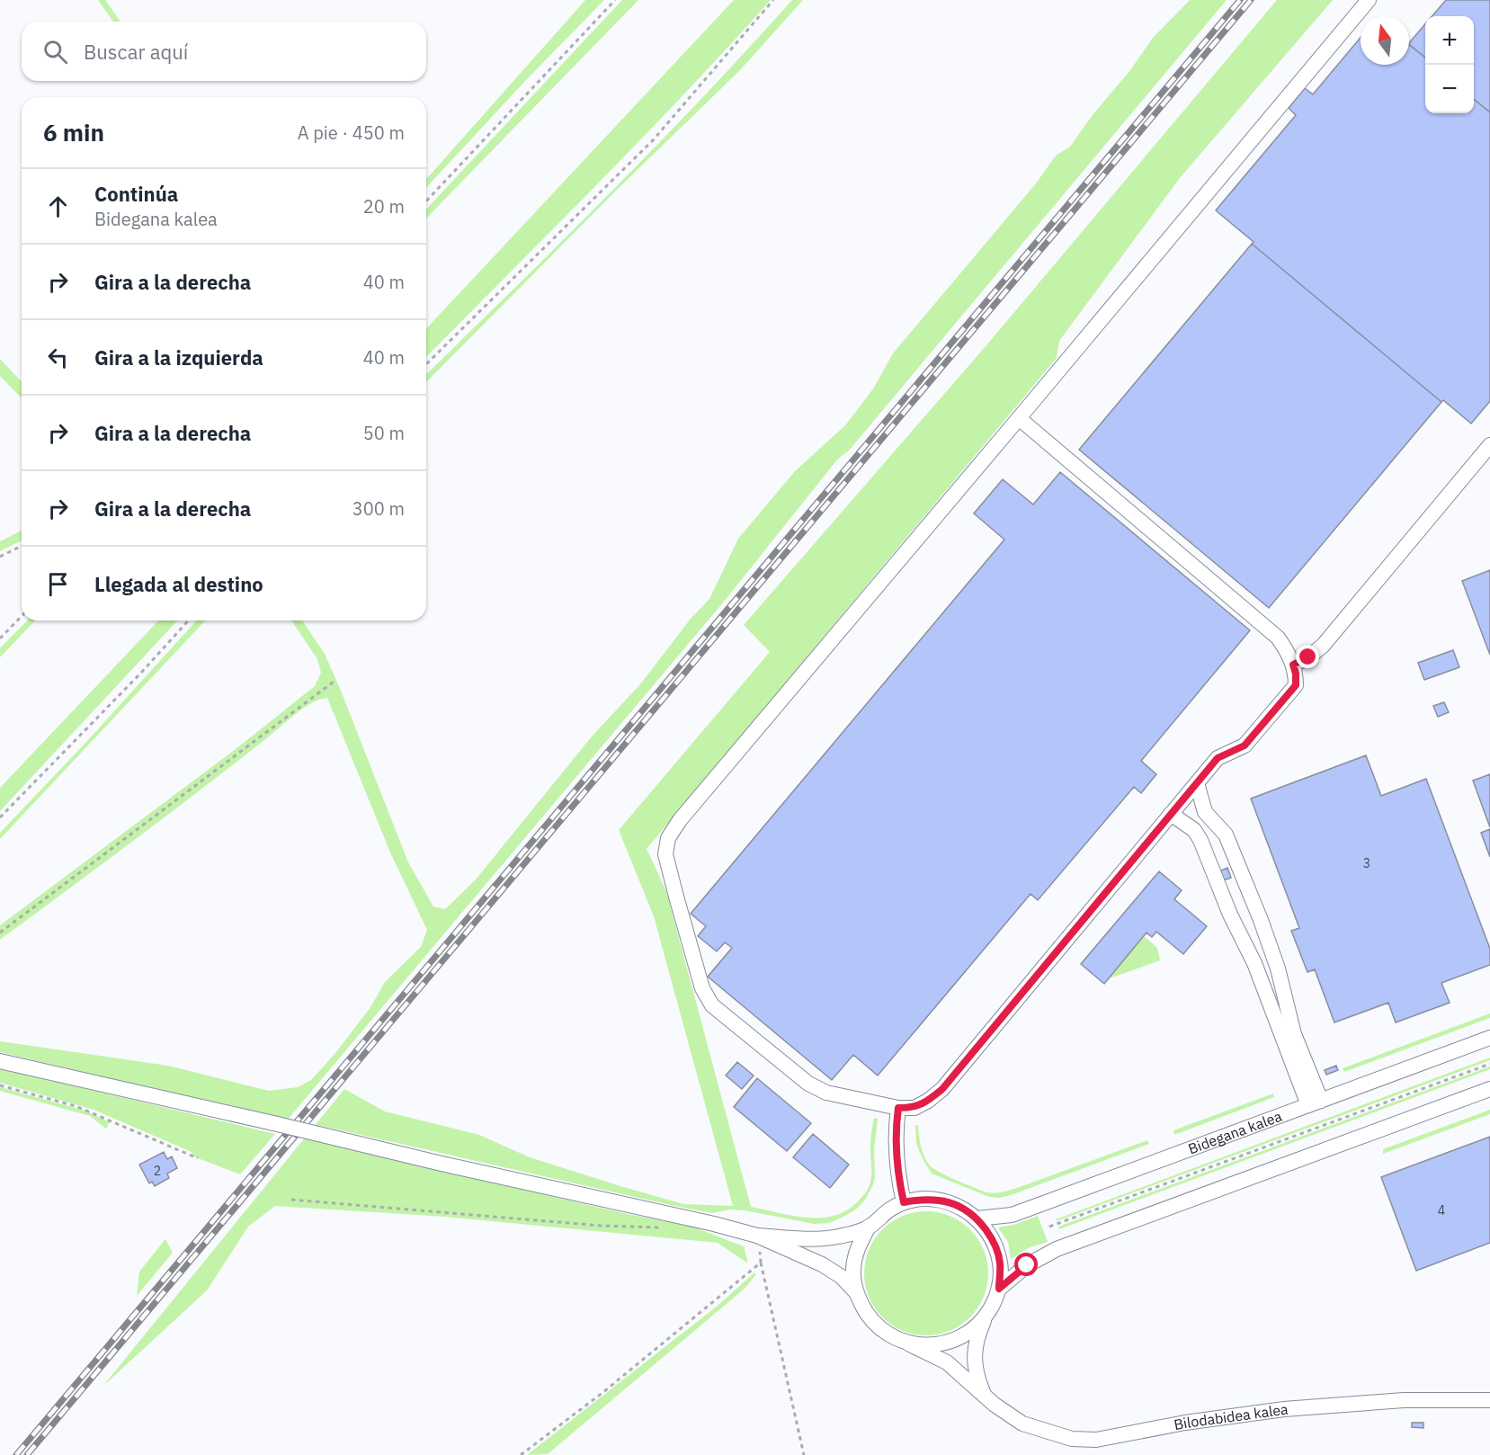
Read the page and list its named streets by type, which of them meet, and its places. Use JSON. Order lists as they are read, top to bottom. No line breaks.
{"streets":{"street":["Bidegana kalea","Bilodabidea kalea"]},"crossings":[["Bidegana kalea","Bilodabidea kalea"]],"house_numbers":["3","2","4"],"north":"top","page":{"map_buttons":["+","−"],"search":"Buscar aquí","heading":["6 min","A pie · 450 m"],"list":[["Continúa","Bidegana kalea","20 m"],["Gira a la derecha","40 m"],["Gira a la izquierda","40 m"],["Gira a la derecha","50 m"],["Gira a la derecha","300 m"],"Llegada al destino"]}}
